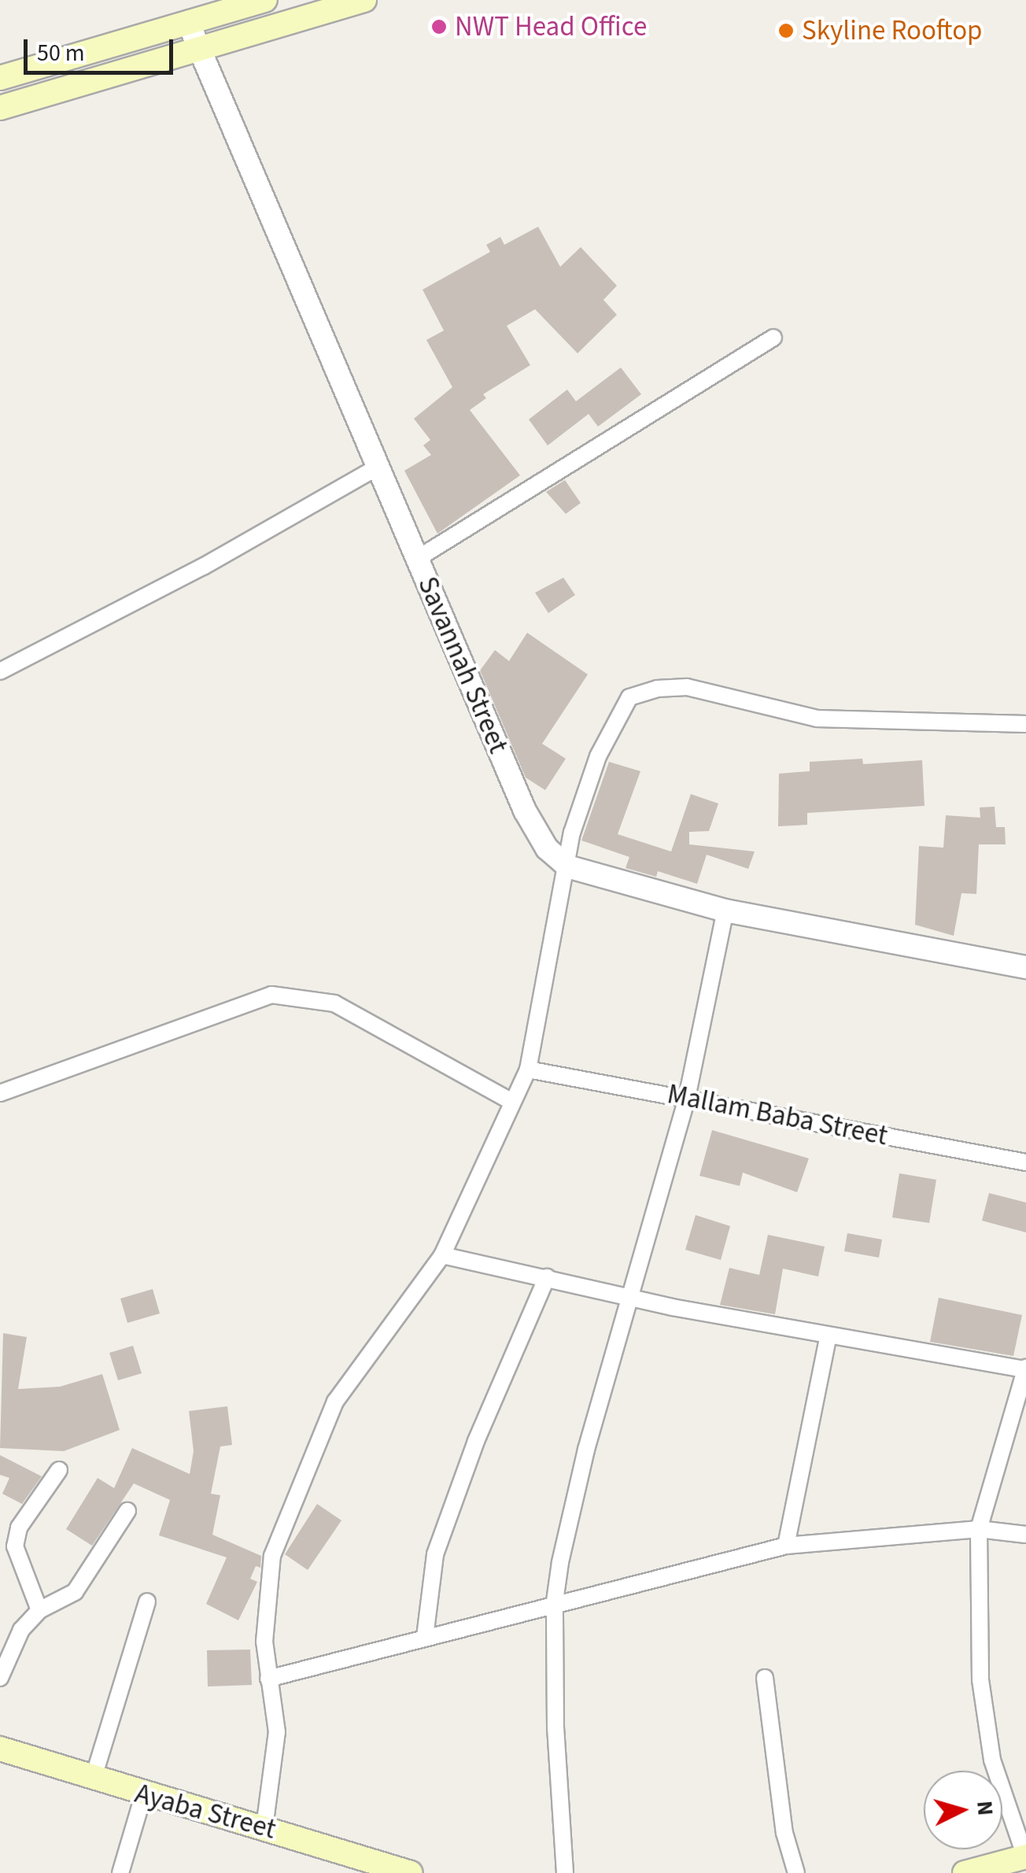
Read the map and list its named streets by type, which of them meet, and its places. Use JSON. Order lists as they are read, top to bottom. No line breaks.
{"streets":{"main road":["Ayaba Street"],"street":["Savannah Street","Mallam Baba Street"]},"places":["NWT Head Office","Skyline Rooftop"],"scale_bar":"50 m","north":"right"}
